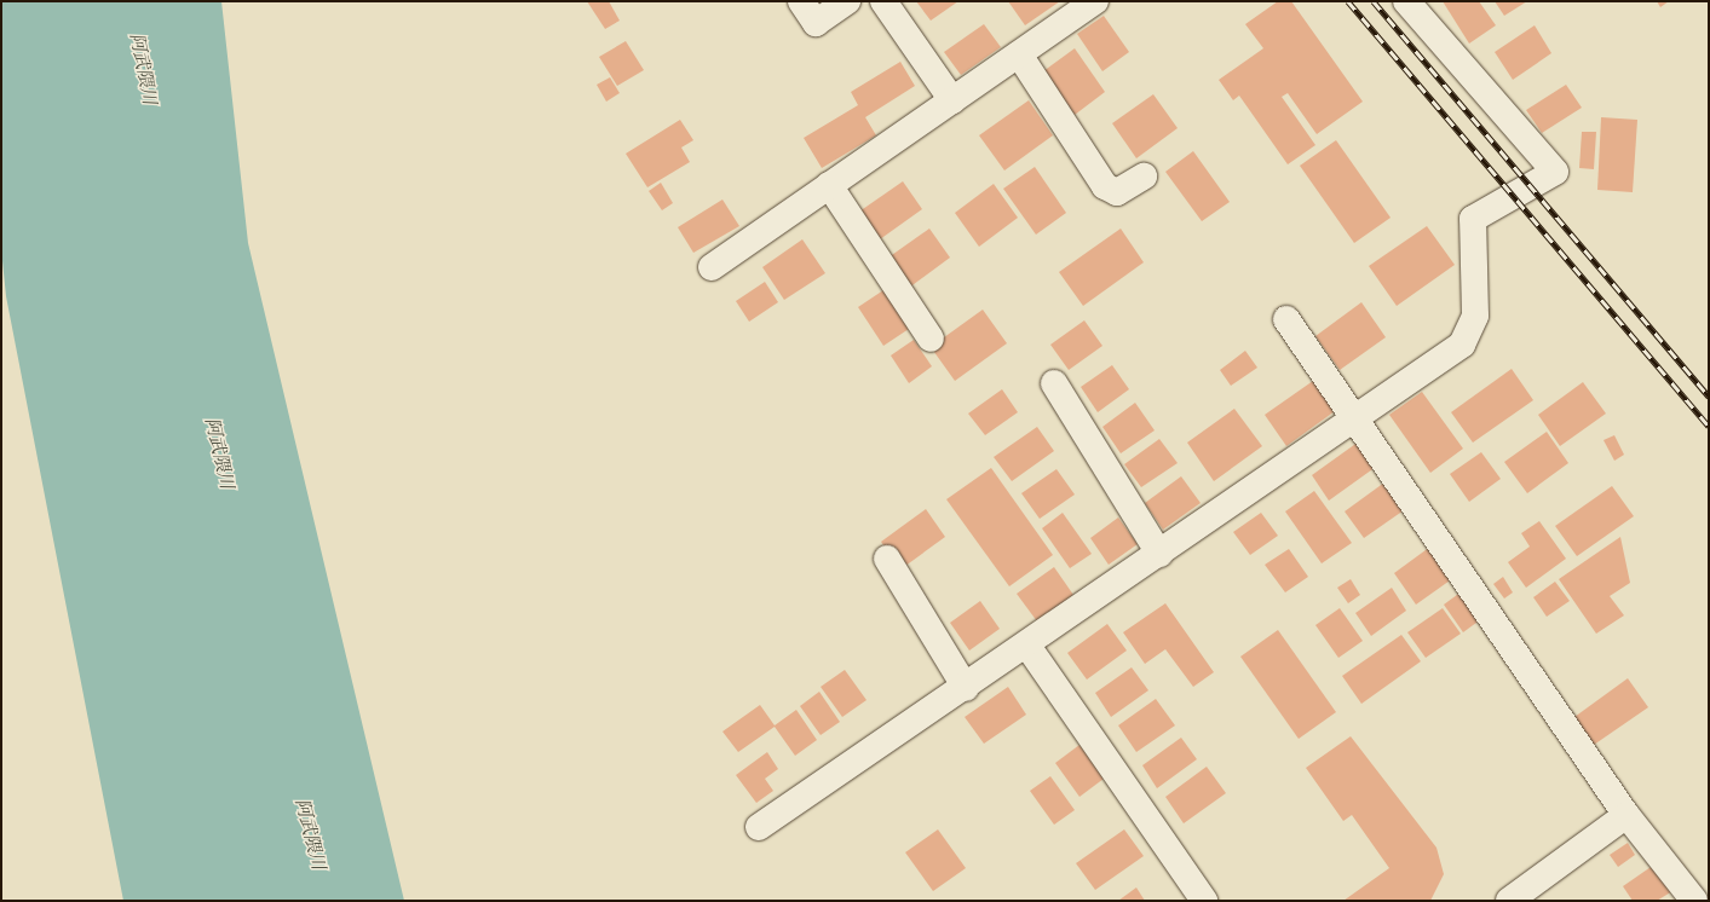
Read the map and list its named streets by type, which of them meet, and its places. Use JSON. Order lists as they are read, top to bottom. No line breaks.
{"water":["阿武隈川"]}
